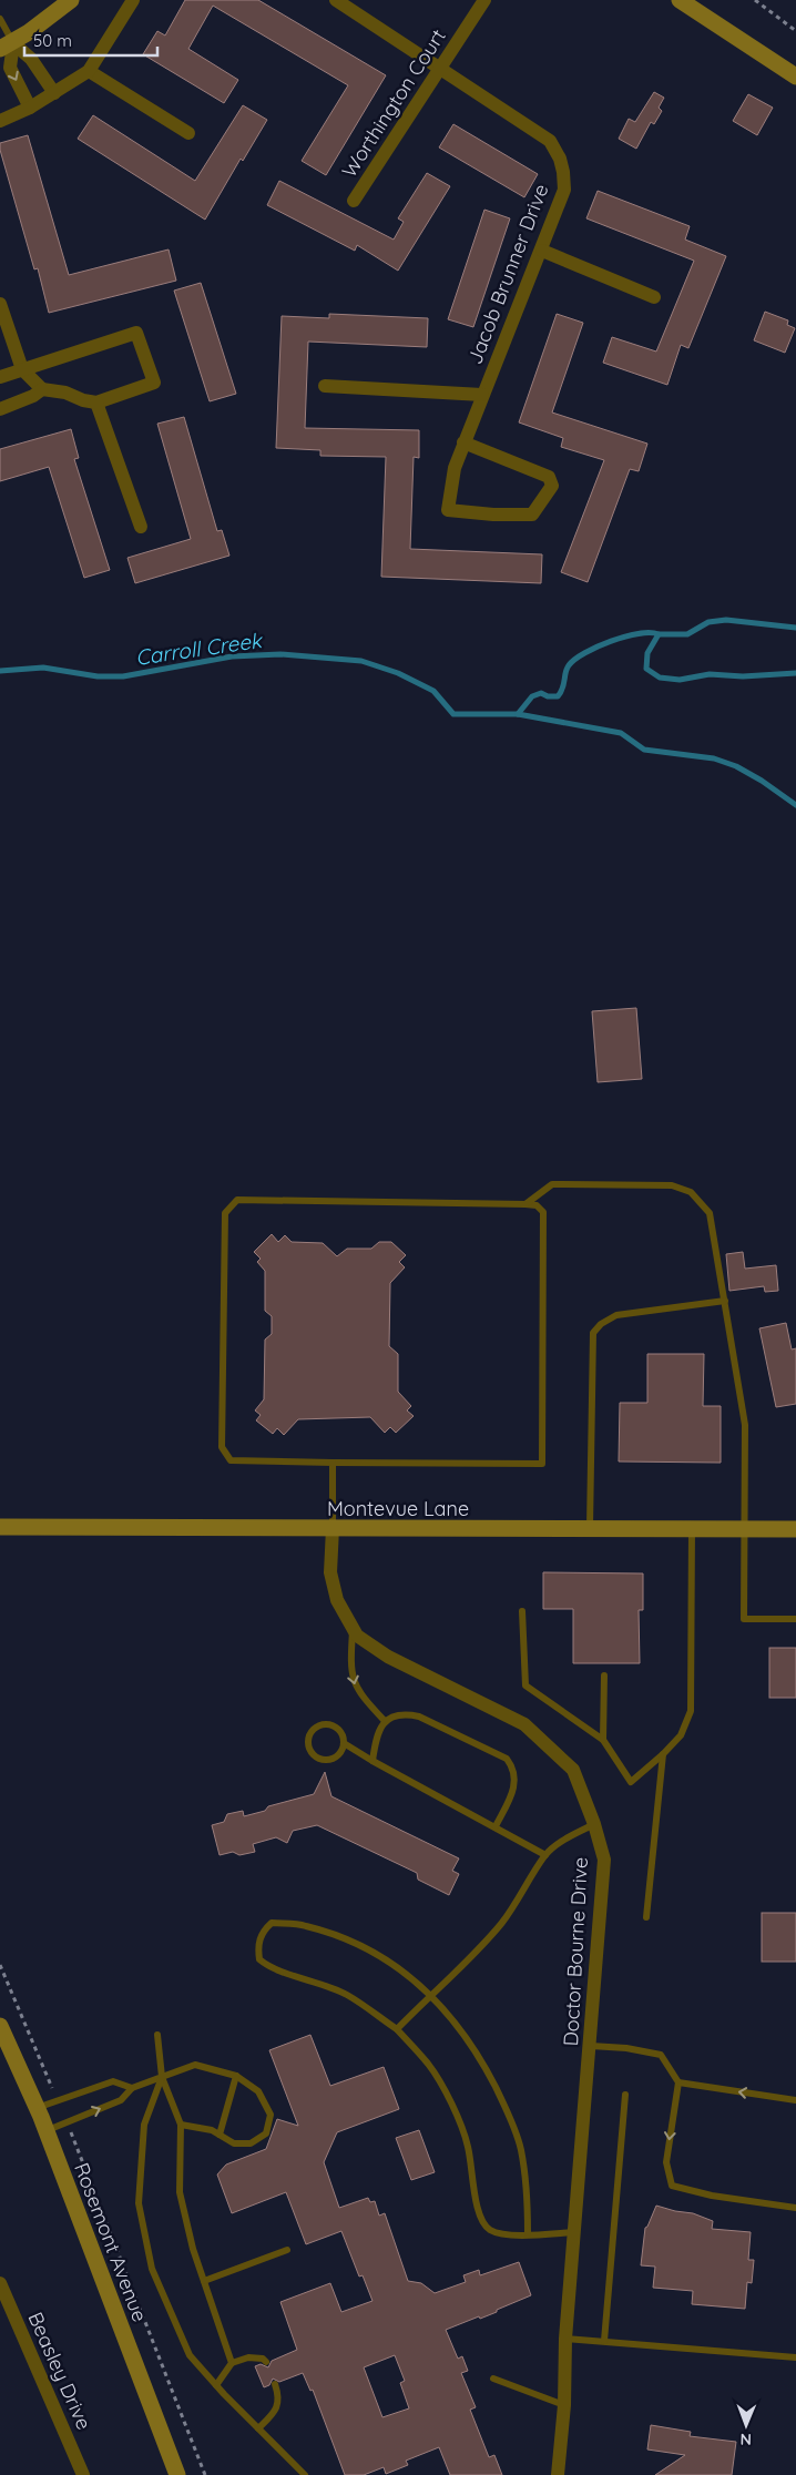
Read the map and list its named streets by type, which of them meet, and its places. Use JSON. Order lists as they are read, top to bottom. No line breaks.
{"streets":{"street":["Worthington Court","Jacob Brunner Drive","Montevue Lane","Doctor Bourne Drive","Rosemont Avenue","Beasley Drive"]},"crossings":[["Worthington Court","Jacob Brunner Drive"],["Montevue Lane","Doctor Bourne Drive"]],"water":["Carroll Creek"],"scale_bar":"50 m","north":"bottom"}
